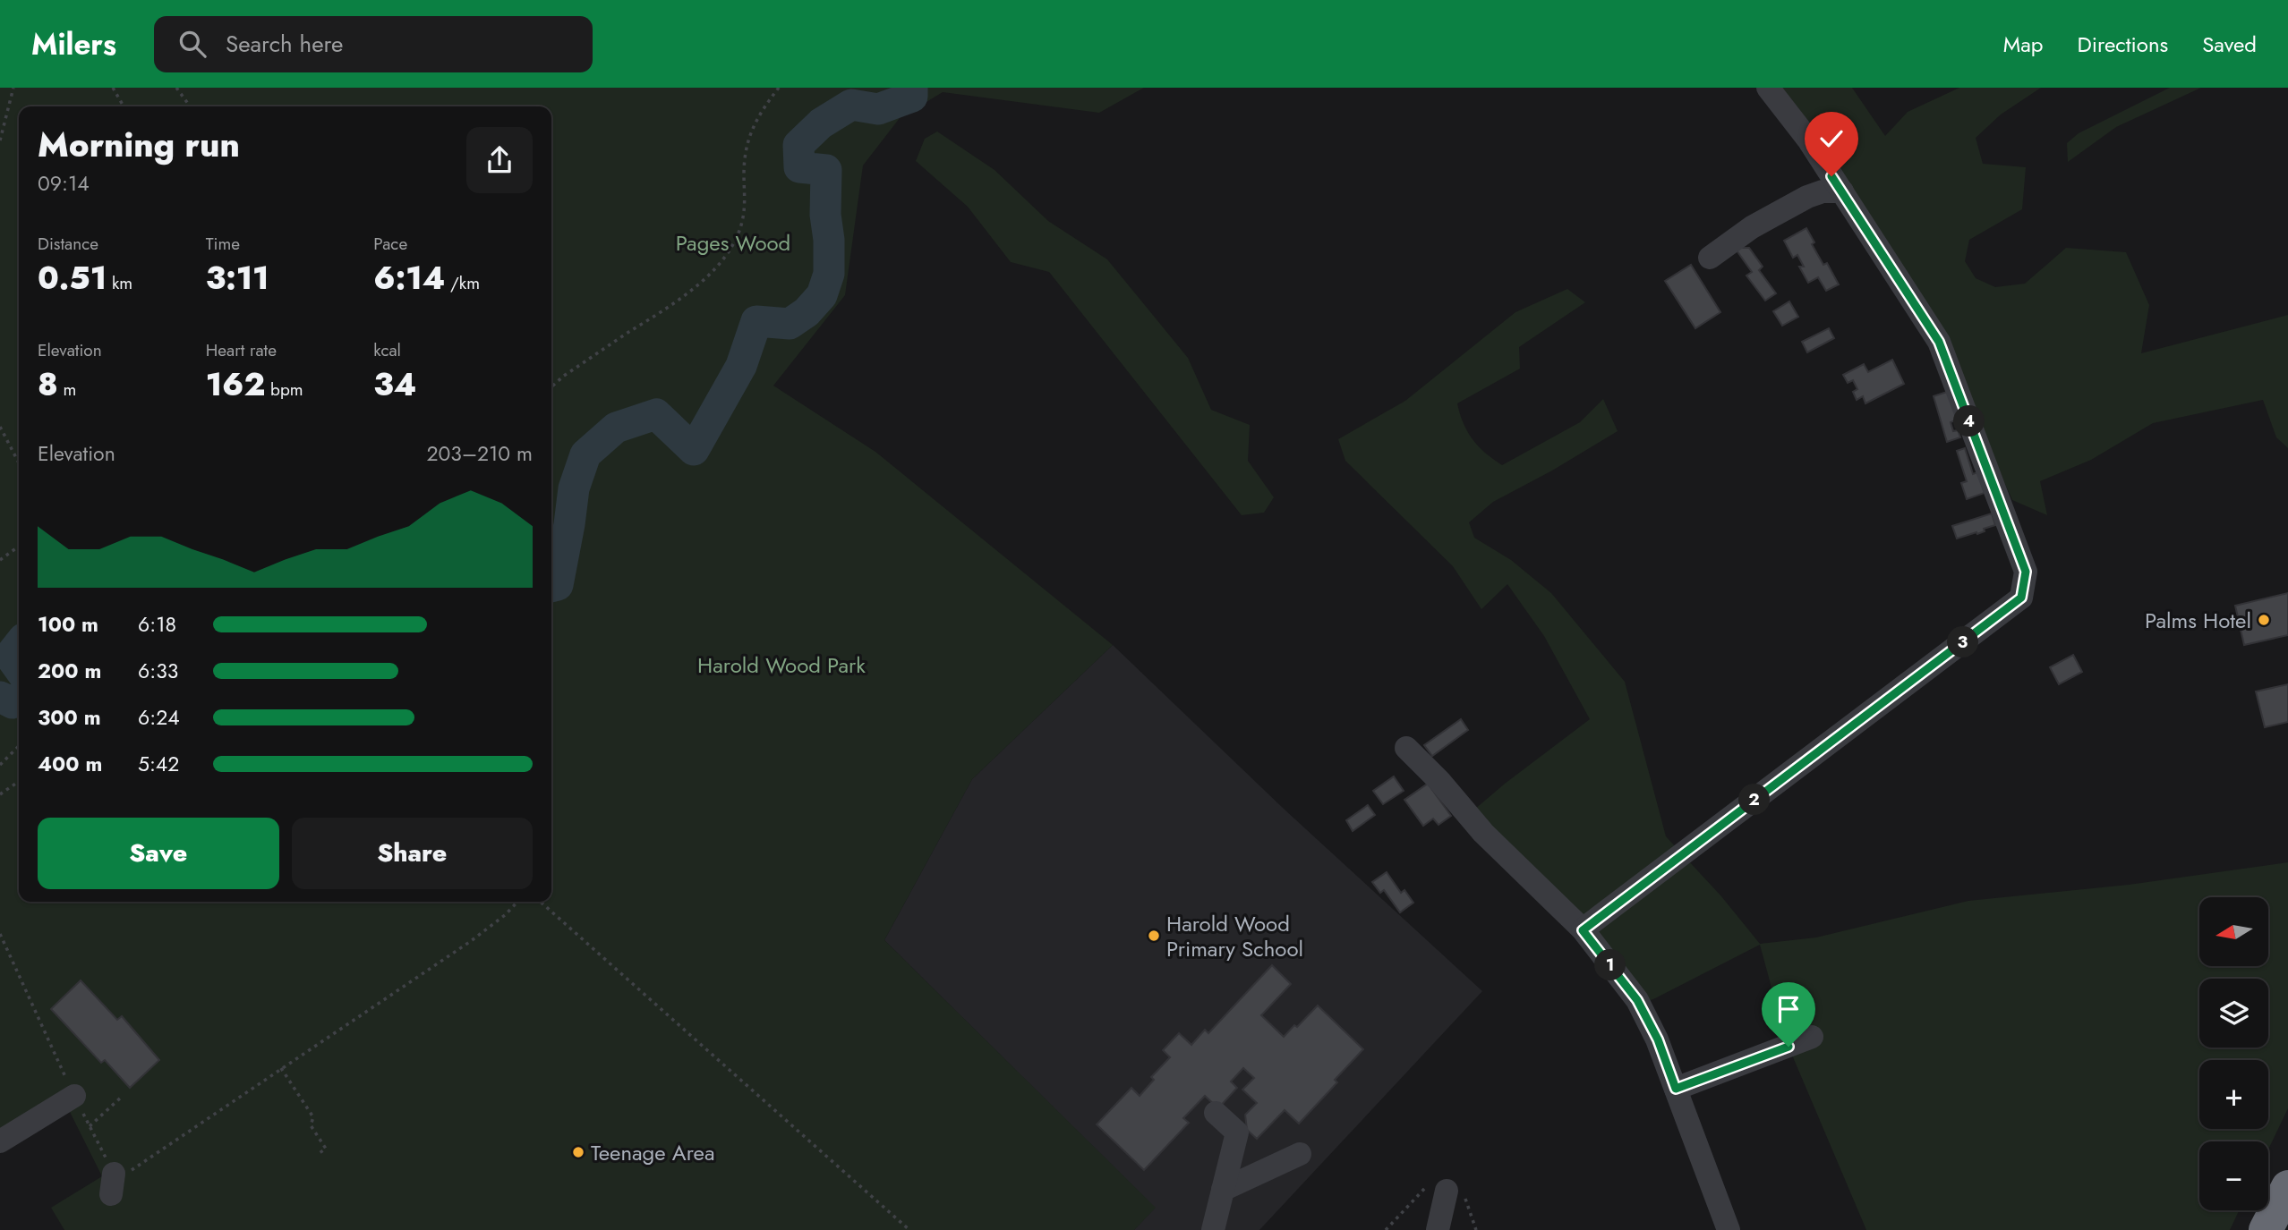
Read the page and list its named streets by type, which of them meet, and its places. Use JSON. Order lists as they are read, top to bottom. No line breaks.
{"parks":["Pages Wood","Harold Wood Park"],"places":["Palms Hotel","Harold Wood Primary School","Teenage Area"],"north":"left","page":{"header":"Milers","search":"Search here","nav":["Map","Directions","Saved"],"heading":["Morning run","09:14"],"stats":[["Distance","0.51 km"],["Time","3:11"],["Pace","6:14 /km"],["Elevation","8 m"],["Heart rate","162 bpm"],["kcal","34"]],"pins":["4","3","2","1"],"chart":["Elevation","203–210 m"],"list":[{"name":"100 m","note":"6:18"},{"name":"200 m","note":"6:33"},{"name":"300 m","note":"6:24"},{"name":"400 m","note":"5:42"}],"buttons":["Save","Share"],"map_buttons":["+","−"]}}
